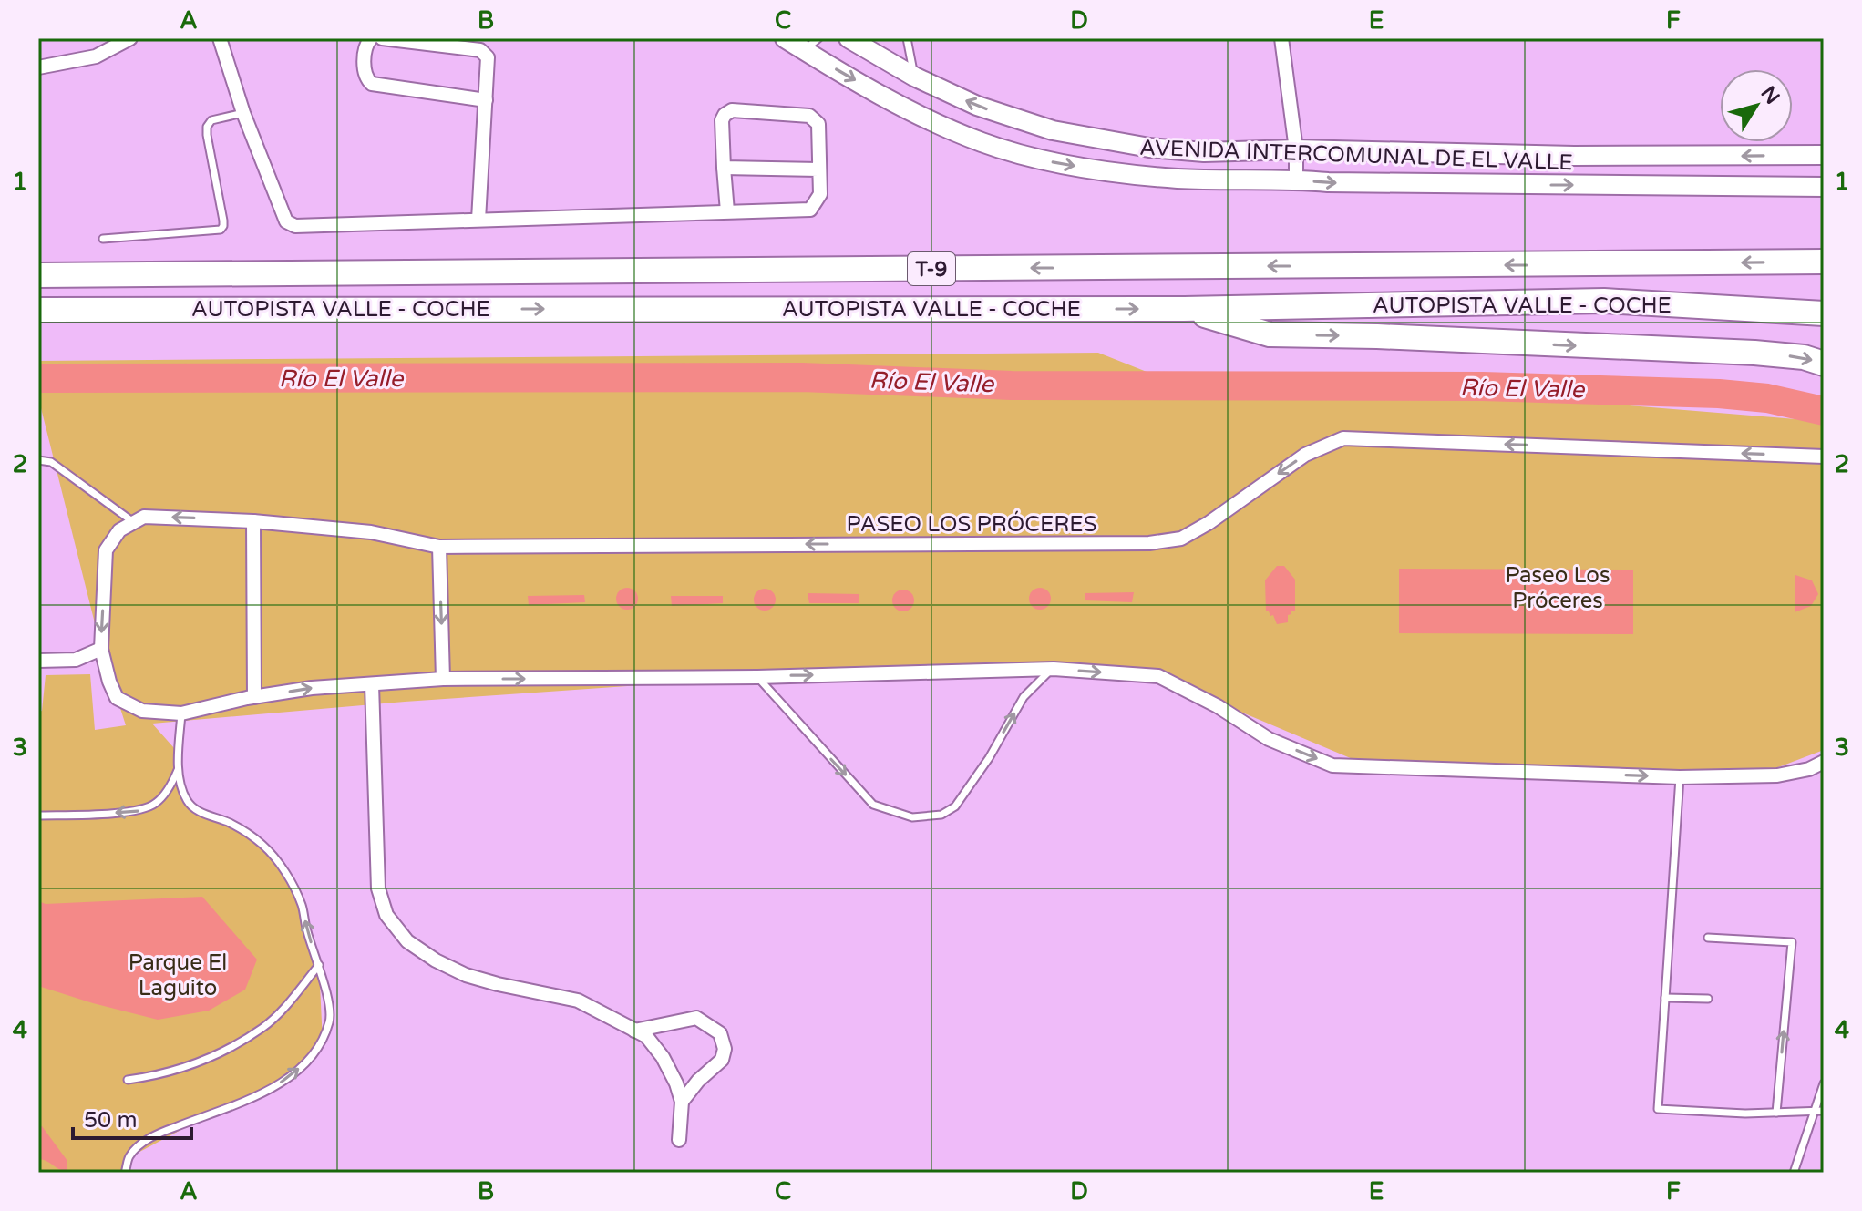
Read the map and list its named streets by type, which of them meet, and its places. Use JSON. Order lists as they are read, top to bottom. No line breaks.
{"streets":{"highway":["T-9","AUTOPISTA VALLE - COCHE"],"main road":["AVENIDA INTERCOMUNAL DE EL VALLE"],"street":["PASEO LOS PRÓCERES"]},"one_way":["PASEO LOS PRÓCERES"],"water":["Río El Valle"],"parks":["Paseo Los Próceres","Parque El Laguito"],"scale_bar":"50 m","north":"top right","grid":{"columns":["A","B","C","D","E","F"],"rows":["1","2","3","4"]}}
